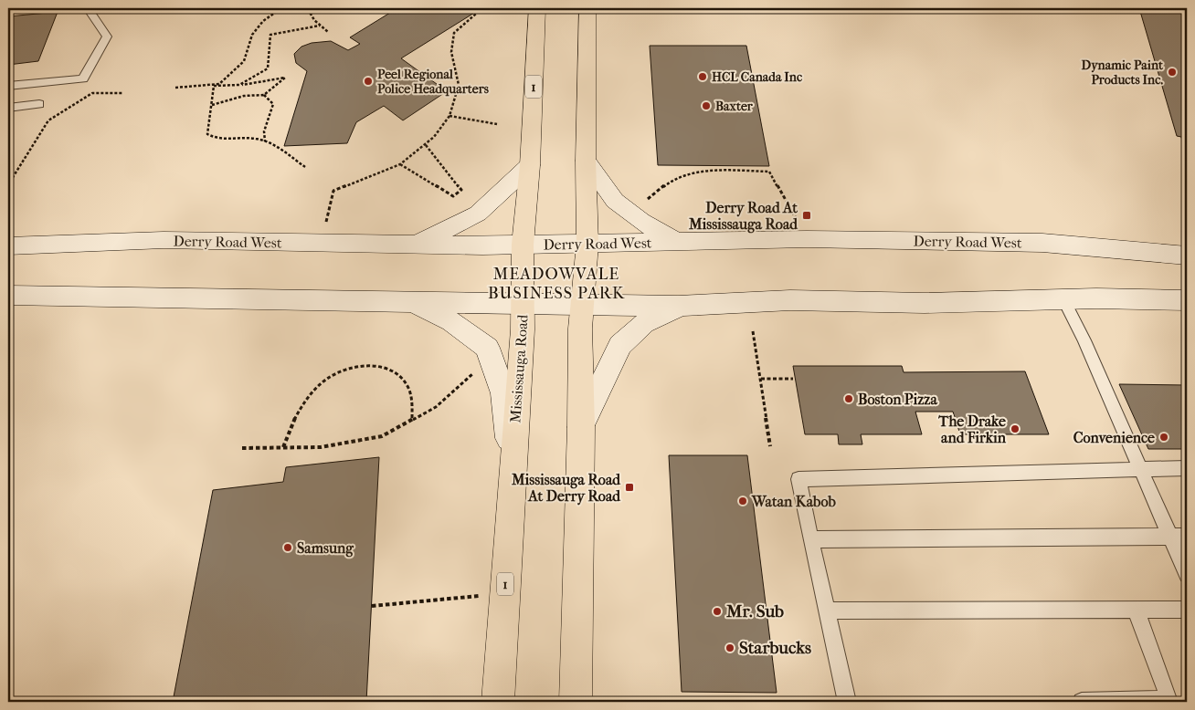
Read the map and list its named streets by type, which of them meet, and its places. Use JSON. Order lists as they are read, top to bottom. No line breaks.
{"streets":{"main road":["1","Derry Road West","Mississauga Road"]},"crossings":[["Derry Road West","Mississauga Road"]],"districts":["MEADOWVALE BUSINESS PARK"],"places":{"other":["Dynamic Paint Products Inc.","HCL Canada Inc","Peel Regional Police Headquarters","Baxter","Boston Pizza","The Drake and Firkin","Convenience","Watan Kabob","Samsung","Mr. Sub","Starbucks"],"transit":["Derry Road At Mississauga Road","Mississauga Road At Derry Road"]}}
